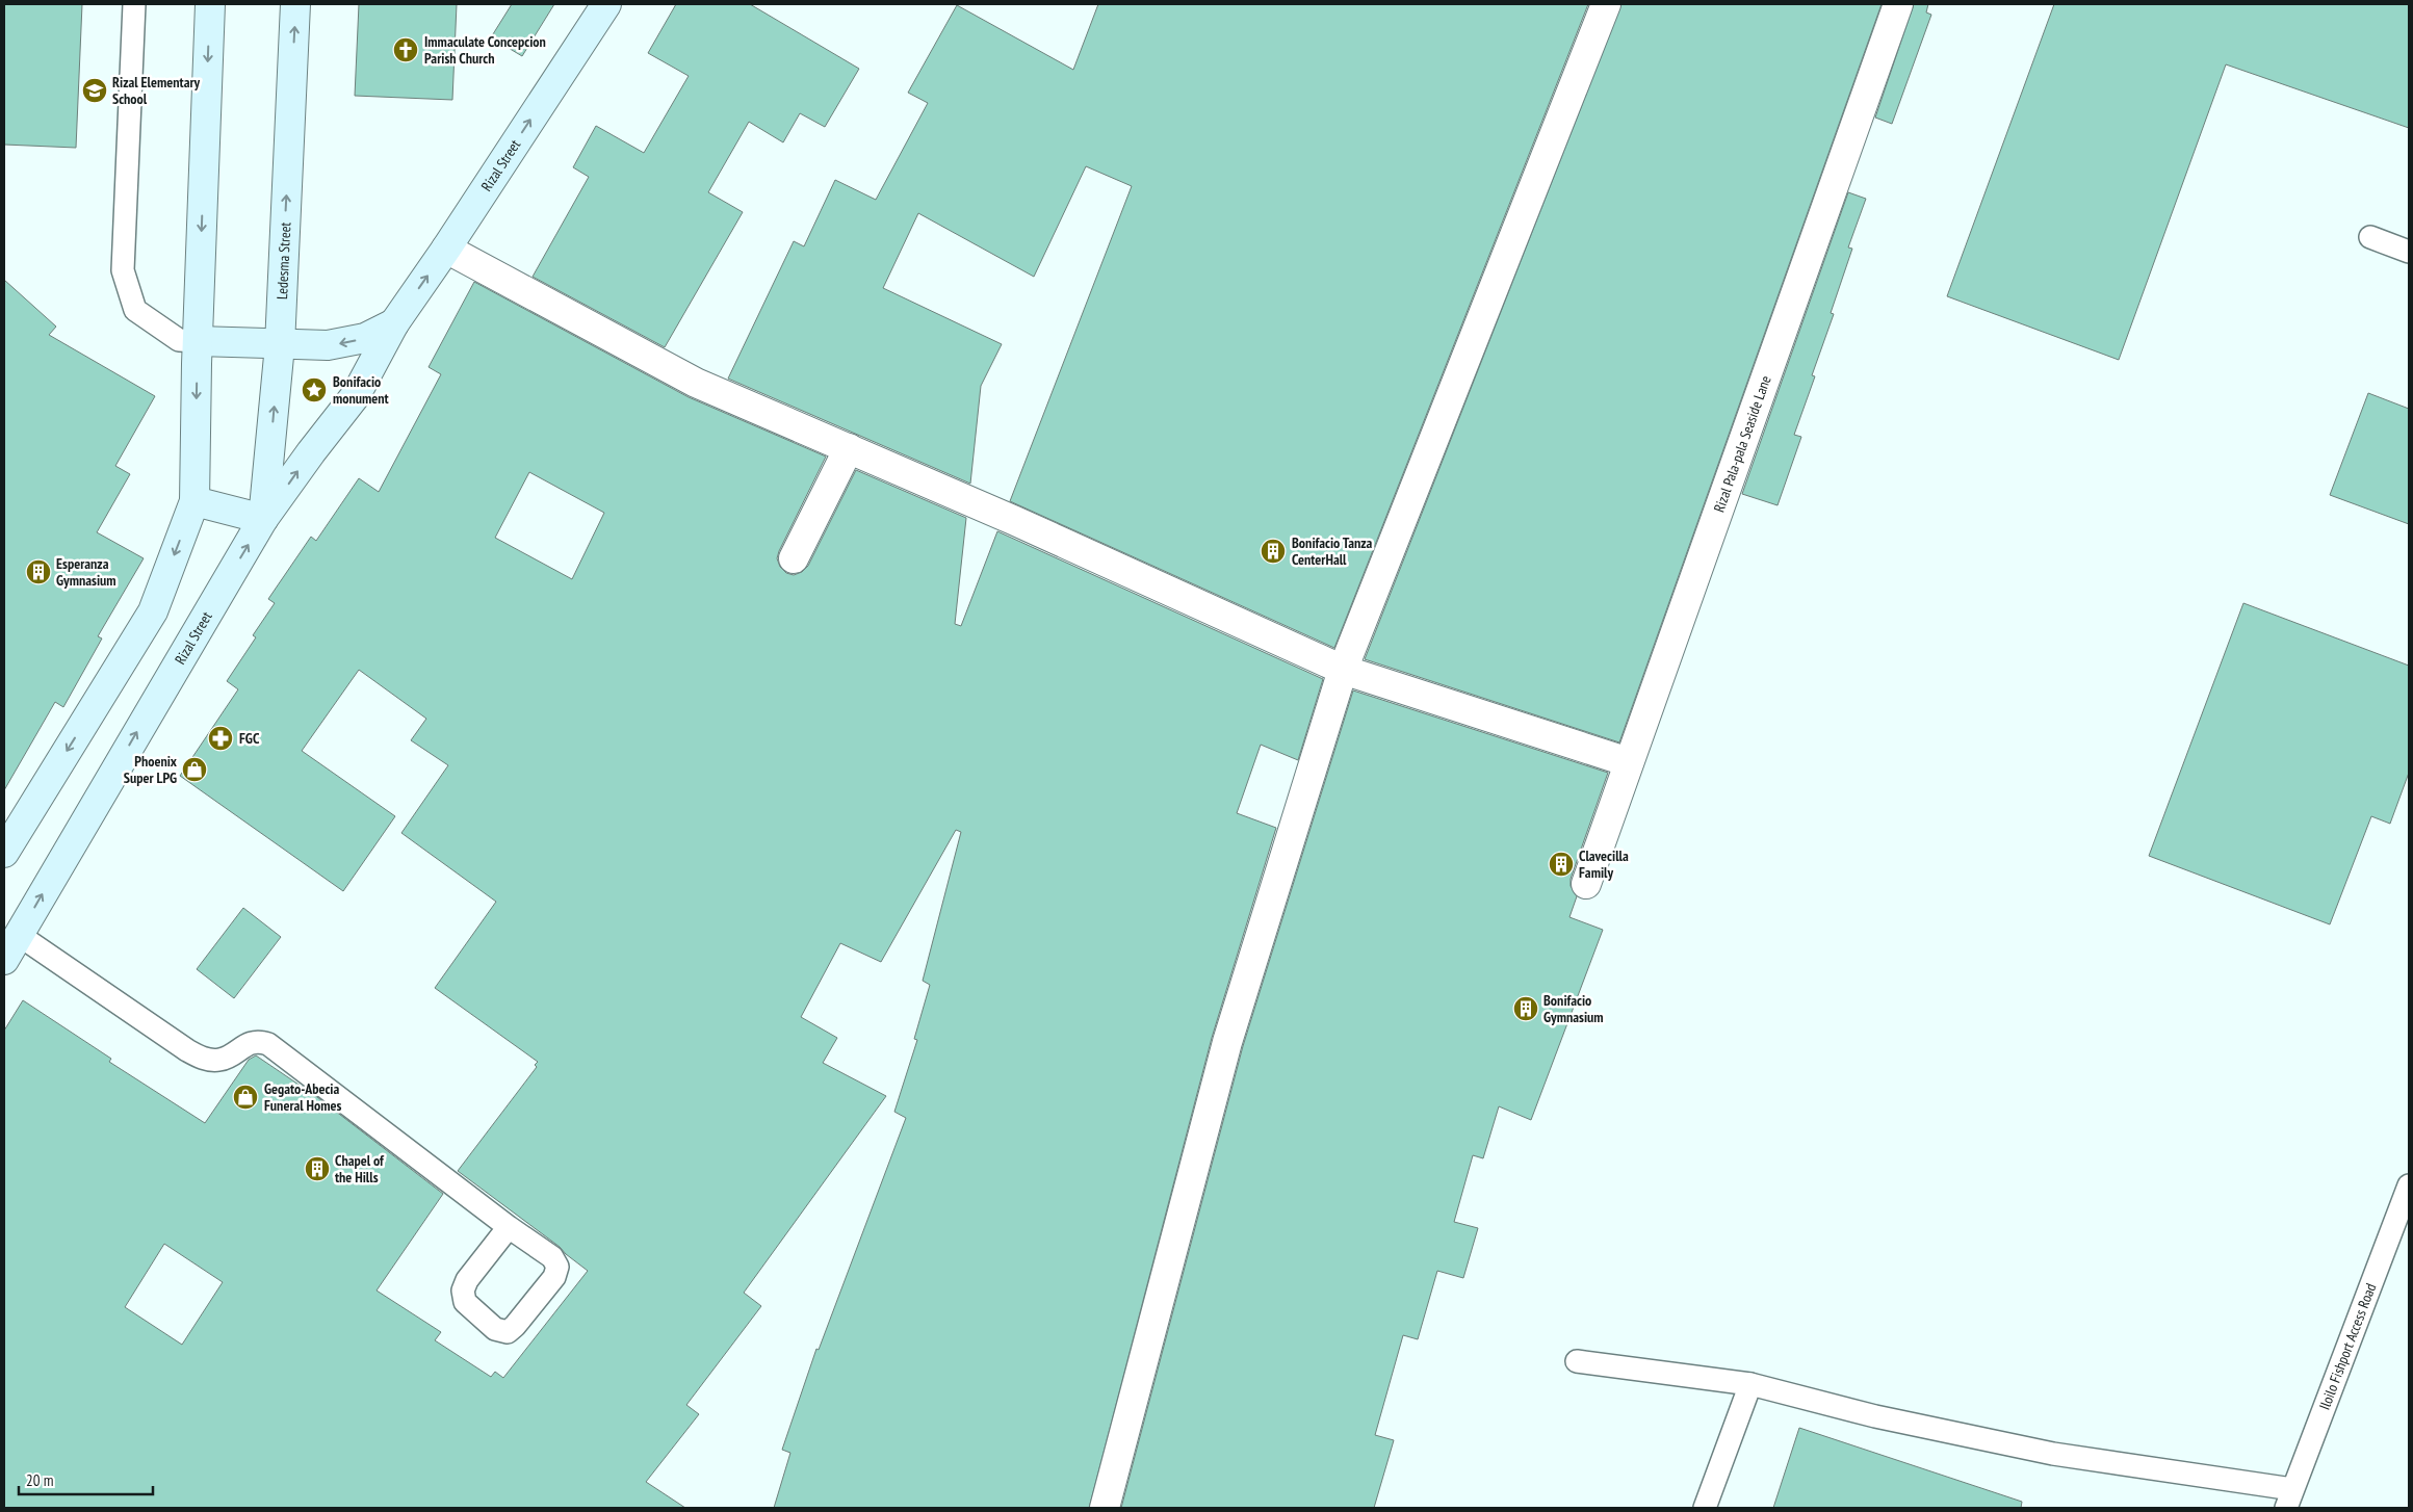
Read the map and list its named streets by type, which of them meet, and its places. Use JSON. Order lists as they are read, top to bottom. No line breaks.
{"streets":{"main road":["Rizal Street","Ledesma Street"],"street":["Rizal Pala-pala Seaside Lane"],"lane":["Iloilo Fishport Access Road"]},"crossings":[["Rizal Street","Ledesma Street"]],"places":{"church":["Immaculate Concepcion Parish Church"],"school or university":["Rizal Elementary School"],"place":["Bonifacio monument"],"building":["Bonifacio Tanza CenterHall","Esperanza Gymnasium","Clavecilla Family","Bonifacio Gymnasium","Chapel of the Hills"],"pharmacy":["FGC"],"shop":["Phoenix Super LPG","Gegato-Abecia Funeral Homes"]},"scale_bar":"20 m"}
